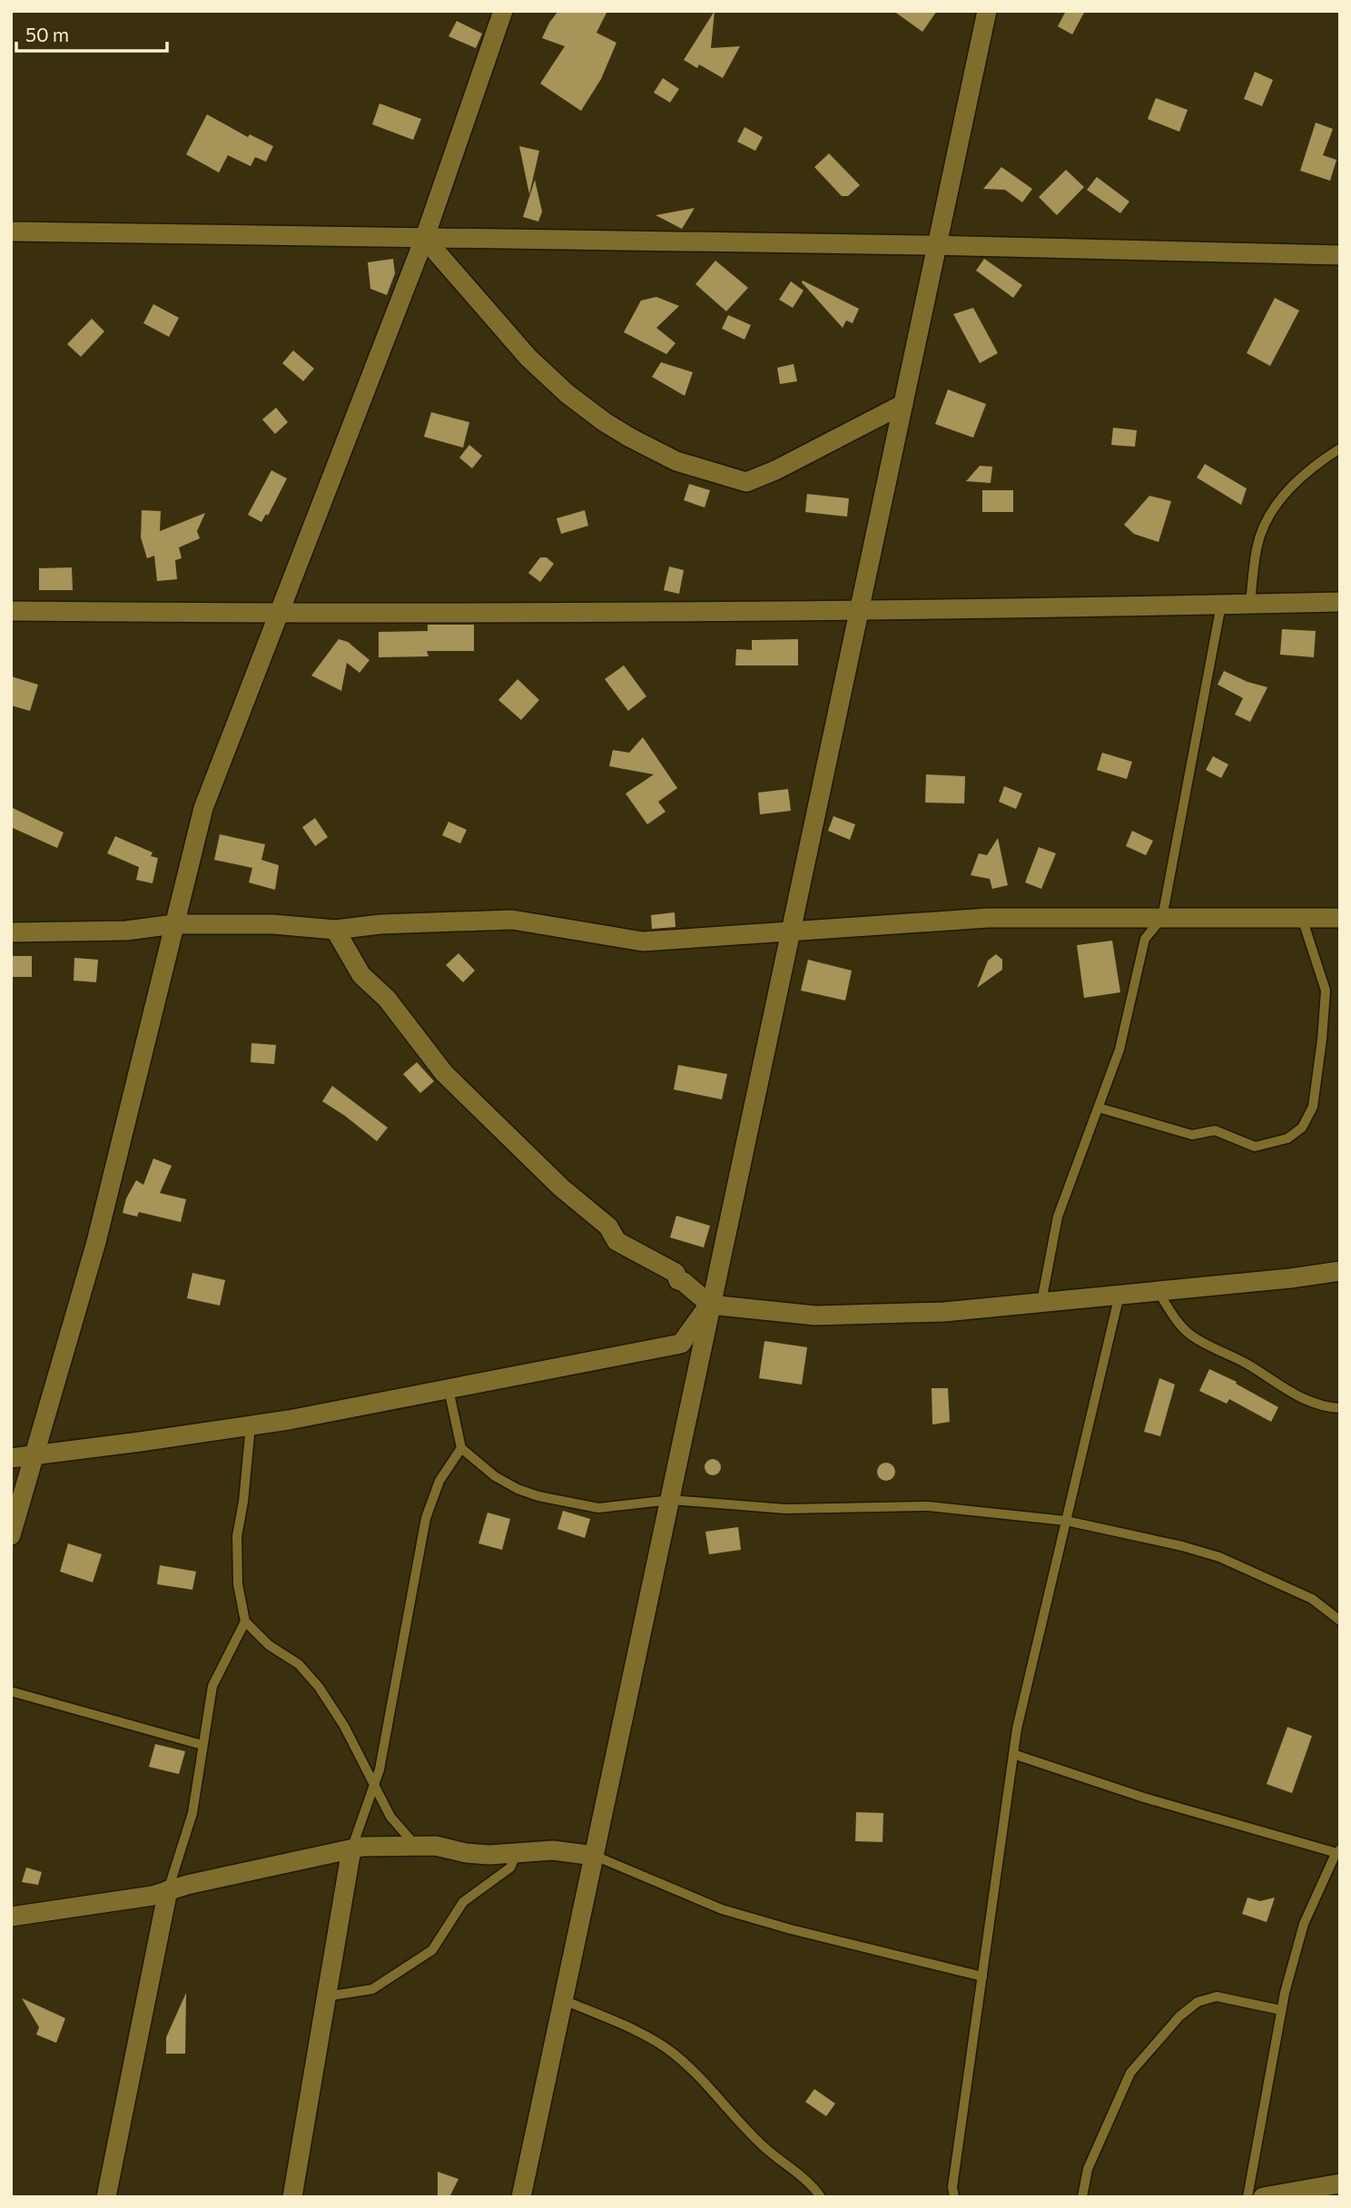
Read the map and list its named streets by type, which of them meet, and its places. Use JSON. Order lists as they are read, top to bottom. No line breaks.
{"scale_bar":"50 m"}
